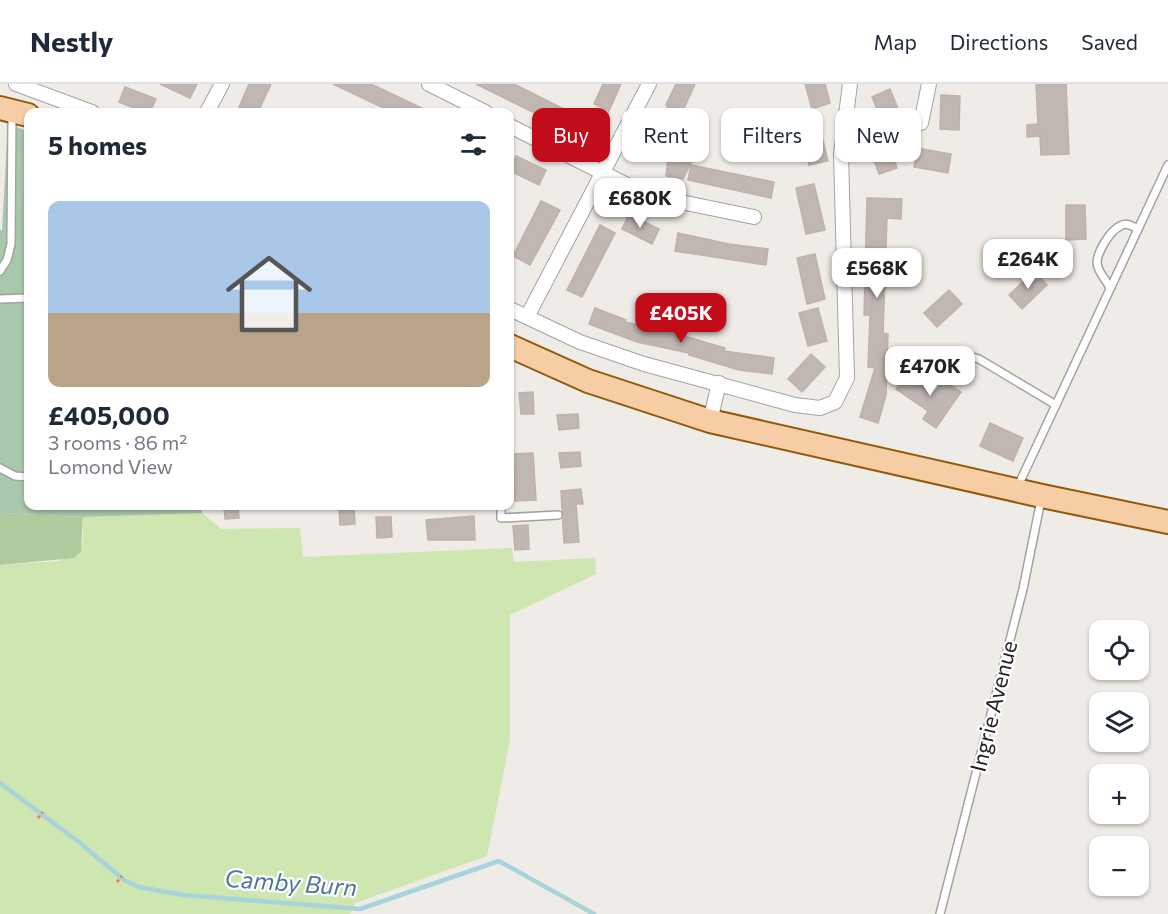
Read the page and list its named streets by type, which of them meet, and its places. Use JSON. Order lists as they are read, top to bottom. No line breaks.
{"streets":{"lane":["Ingrie Avenue"]},"water":["Camby Burn"],"page":{"header":"Nestly","nav":["Map","Directions","Saved"],"chip":["Buy","Rent","Filters","New"],"heading":"5 homes","price":["£680K","£264K","£568K","£405K","£470K"],"list":[{"name":"£405,000","note":"3 rooms · 86 m² · Lomond View"}],"map_buttons":["+","−"]}}
